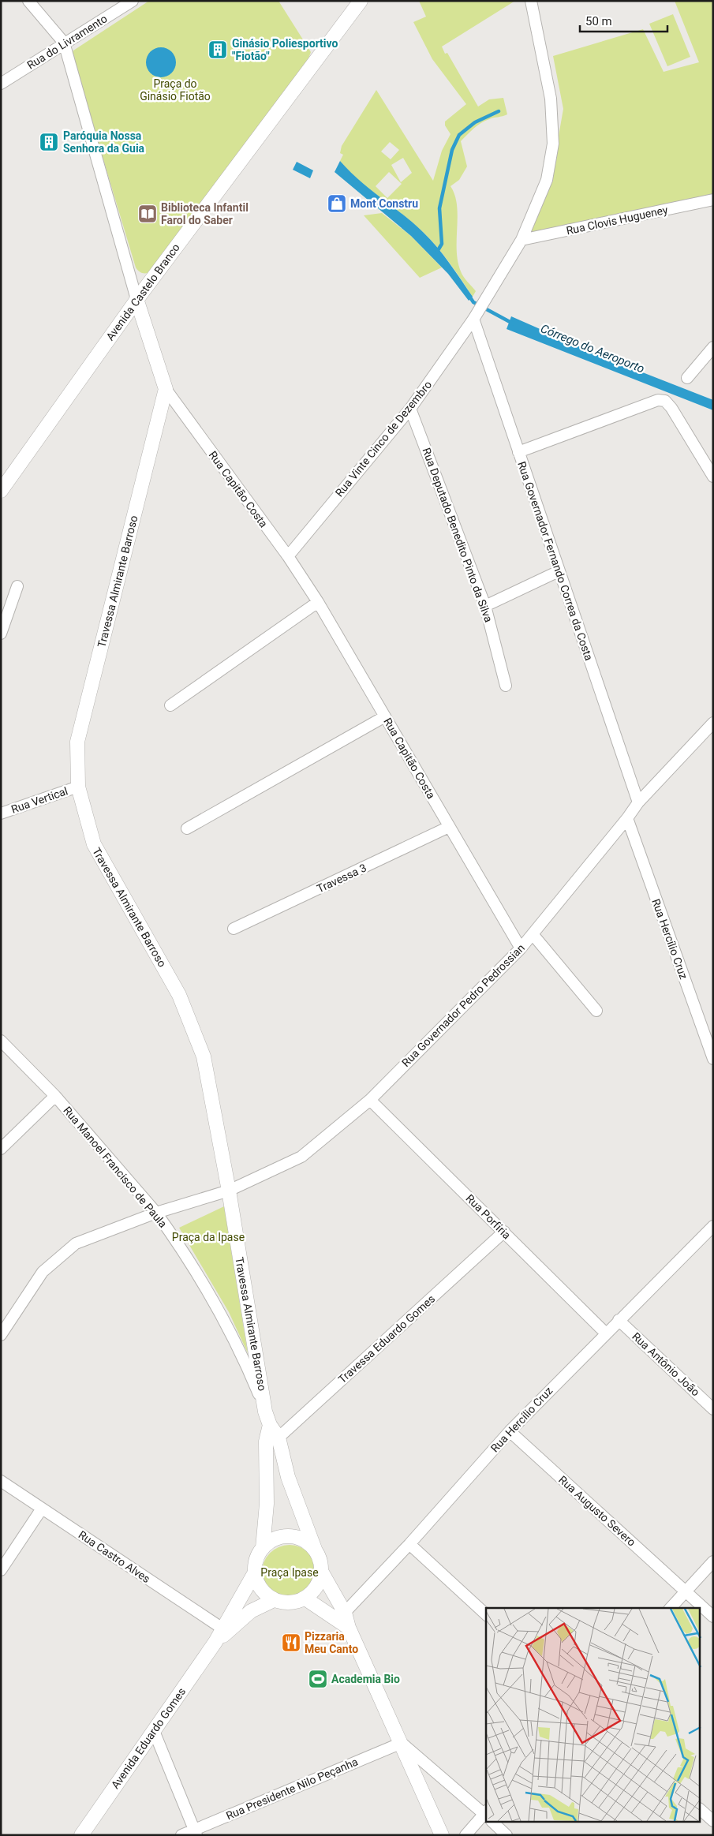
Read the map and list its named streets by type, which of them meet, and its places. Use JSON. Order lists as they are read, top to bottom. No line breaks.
{"streets":{"street":["Rua do Livramento","Rua Clovis Hugueney","Avenida Castelo Branco","Rua Vinte Cinco de Dezembro","Rua Capitão Costa","Rua Deputado Benedito Pinto da Silva","Rua Governador Fernando Correa da Costa","Travessa Almirante Barroso","Rua Vertical","Travessa 3","Rua Hercílio Cruz","Rua Governador Pedro Pedrossian","Rua Manoel Francisco de Paula","Rua Porfíria","Travessa Eduardo Gomes","Rua Antônio João","Rua Augusto Severo","Rua Castro Alves","Avenida Eduardo Gomes","Rua Presidente Nilo Peçanha"]},"crossings":[["Rua do Livramento","Rua Capitão Costa"],["Rua Clovis Hugueney","Rua Vinte Cinco de Dezembro"],["Avenida Castelo Branco","Rua Capitão Costa"],["Rua Vinte Cinco de Dezembro","Rua Capitão Costa"],["Rua Vinte Cinco de Dezembro","Rua Deputado Benedito Pinto da Silva"],["Rua Vinte Cinco de Dezembro","Rua Governador Fernando Correa da Costa"],["Rua Capitão Costa","Travessa Almirante Barroso"],["Rua Capitão Costa","Travessa 3"],["Rua Capitão Costa","Rua Governador Pedro Pedrossian"],["Rua Governador Fernando Correa da Costa","Rua Governador Pedro Pedrossian"],["Travessa Almirante Barroso","Rua Vertical"],["Travessa Almirante Barroso","Rua Governador Pedro Pedrossian"],["Travessa Almirante Barroso","Rua Manoel Francisco de Paula"],["Travessa Almirante Barroso","Travessa Eduardo Gomes"],["Rua Hercílio Cruz","Rua Governador Pedro Pedrossian"],["Rua Hercílio Cruz","Rua Porfíria"],["Rua Hercílio Cruz","Rua Antônio João"],["Rua Hercílio Cruz","Rua Augusto Severo"],["Rua Governador Pedro Pedrossian","Rua Manoel Francisco de Paula"],["Rua Governador Pedro Pedrossian","Rua Porfíria"],["Rua Porfíria","Travessa Eduardo Gomes"],["Rua Castro Alves","Avenida Eduardo Gomes"]],"water":["Córrego do Aeroporto"],"parks":["Praça do Ginásio Fiotão","Praça da Ipase","Praça Ipase"],"places":{"building":["Ginásio Poliesportivo \"Fiotão\"","Paróquia Nossa Senhora da Guia"],"shop":["Mont Constru"],"library":["Biblioteca Infantil Farol do Saber"],"restaurant":["Pizzaria Meu Canto"],"sports":["Academia Bio"]},"scale_bar":"50 m"}
